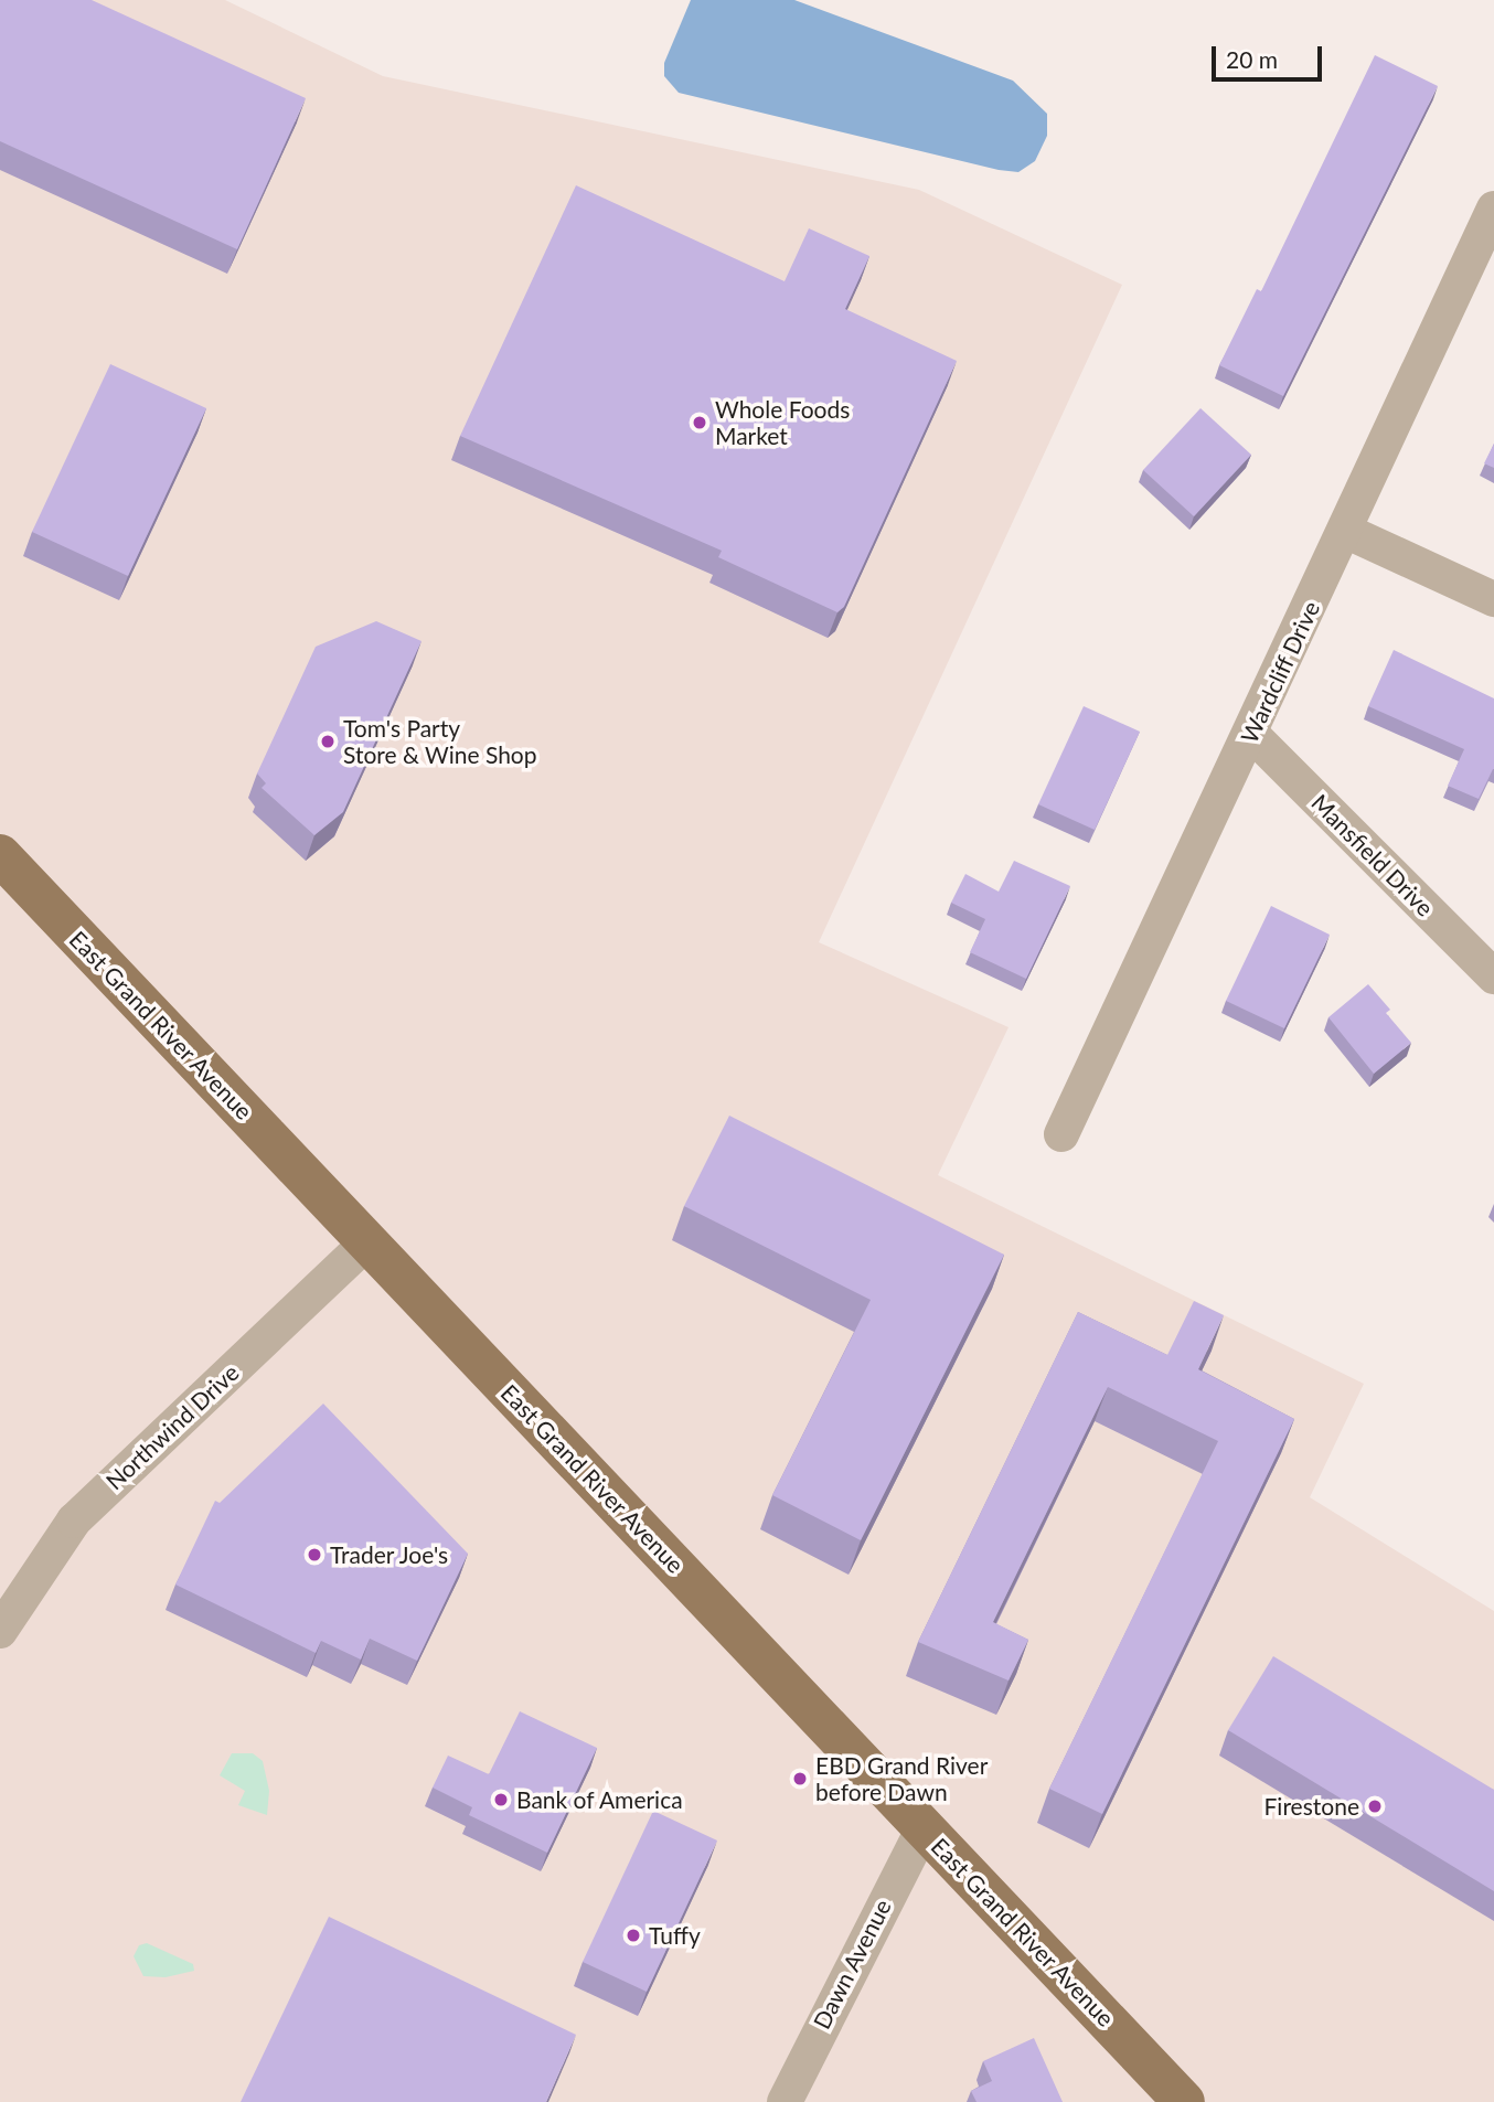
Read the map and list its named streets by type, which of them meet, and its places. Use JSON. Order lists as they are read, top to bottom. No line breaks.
{"streets":{"main road":["East Grand River Avenue"],"street":["Wardcliff Drive","Mansfield Drive","Northwind Drive","Dawn Avenue"]},"crossings":[["Wardcliff Drive","Mansfield Drive"],["East Grand River Avenue","Northwind Drive"],["East Grand River Avenue","Dawn Avenue"]],"places":["Whole Foods Market","Tom's Party Store & Wine Shop","Trader Joe's","EBD Grand River before Dawn","Bank of America","Firestone","Tuffy"],"scale_bar":"20 m"}
